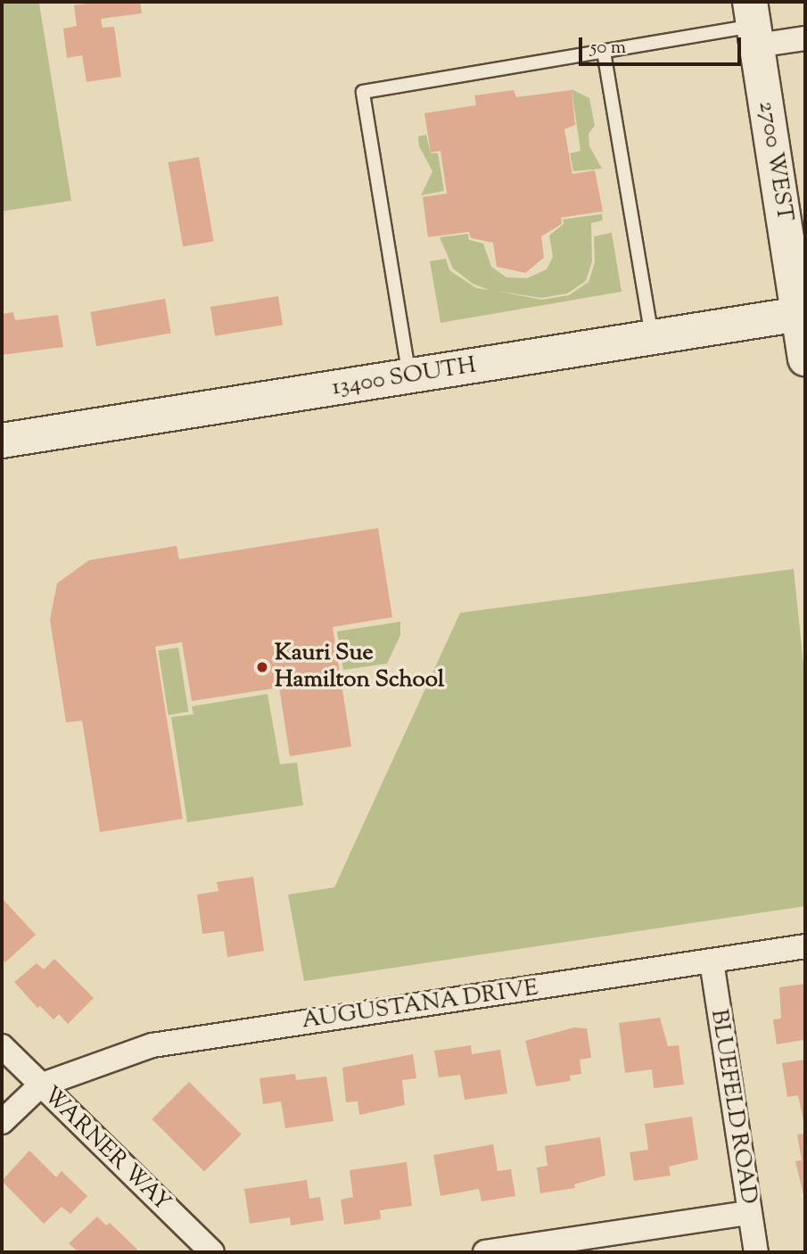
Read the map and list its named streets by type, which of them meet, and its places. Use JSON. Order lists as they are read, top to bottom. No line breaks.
{"streets":{"main road":["2700 WEST","13400 SOUTH"],"street":["AUGUSTANA DRIVE","BLUEFELD ROAD","WARNER WAY"]},"crossings":[["2700 WEST","13400 SOUTH"],["AUGUSTANA DRIVE","BLUEFELD ROAD"],["AUGUSTANA DRIVE","WARNER WAY"]],"places":["Kauri Sue Hamilton School"],"scale_bar":"50 m"}
